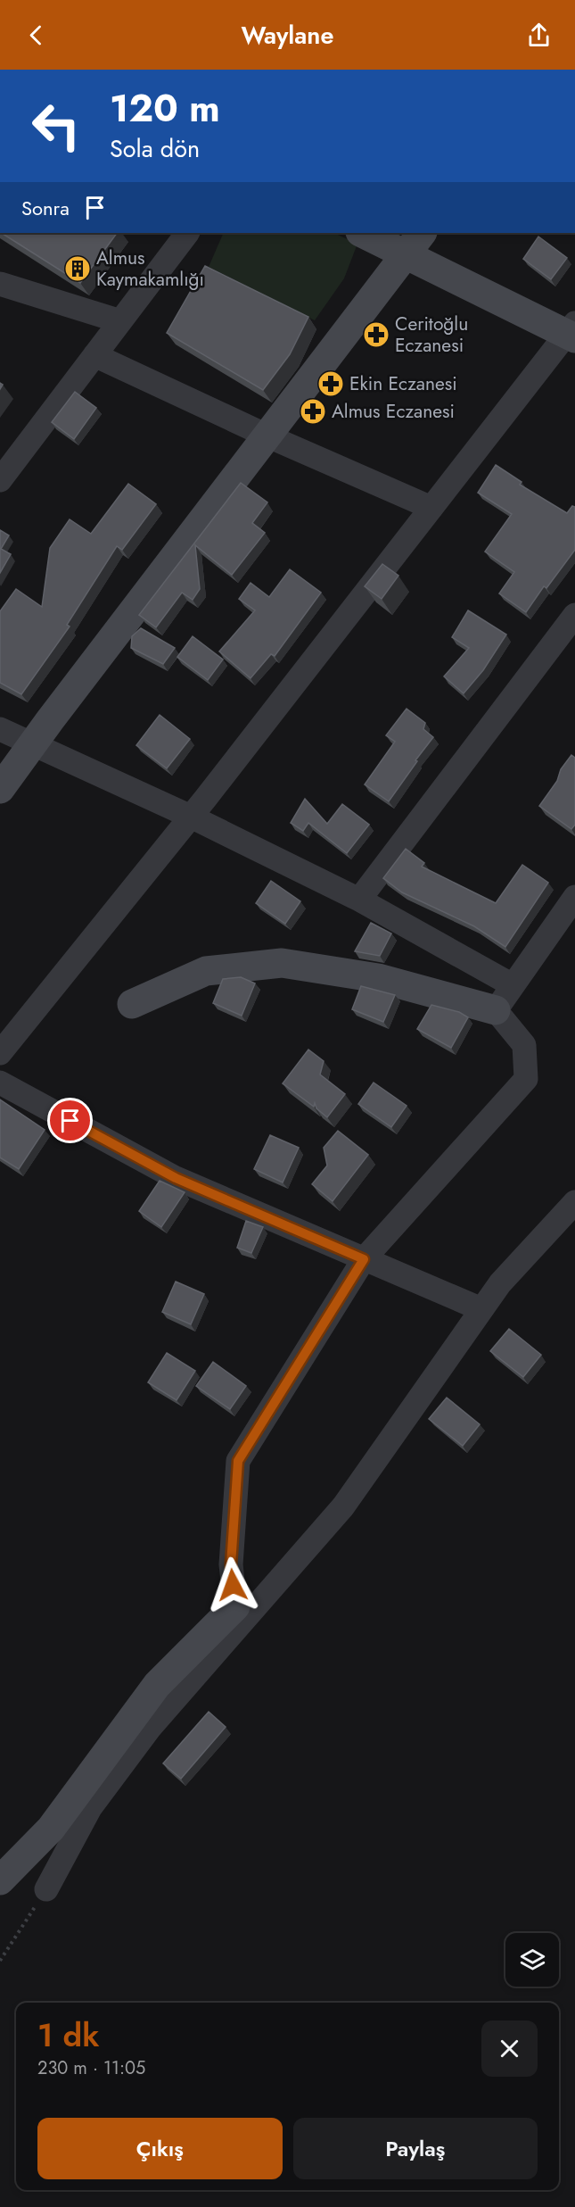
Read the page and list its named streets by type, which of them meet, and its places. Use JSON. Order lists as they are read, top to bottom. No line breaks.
{"places":{"building":["Almus Kaymakamlığı"],"pharmacy":["Ceritoğlu Eczanesi","Ekin Eczanesi","Almus Eczanesi"]},"page":{"header":"Waylane","turn":["120 m","Sola dön"],"then":"Sonra","heading":["1 dk","230 m · 11:05"],"buttons":["Çıkış","Paylaş"]}}
